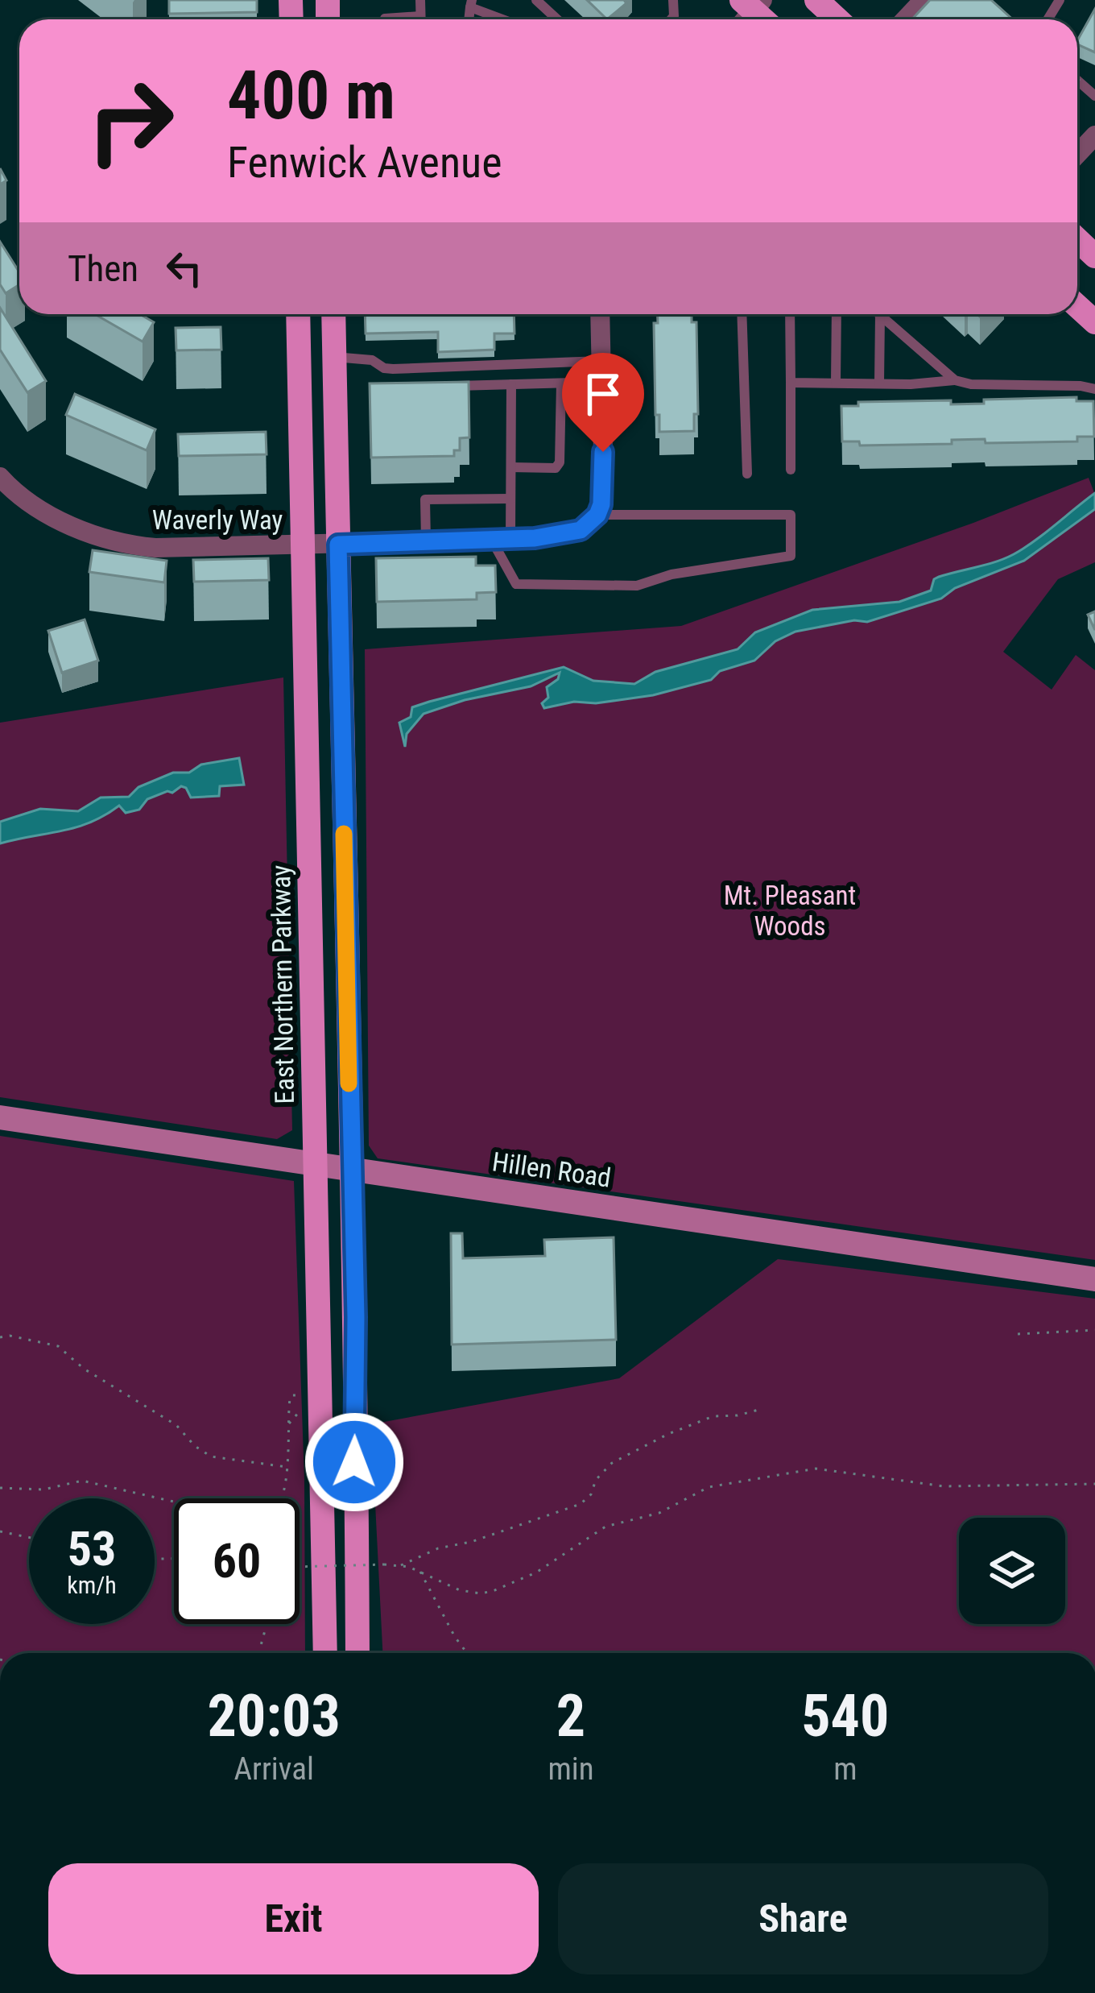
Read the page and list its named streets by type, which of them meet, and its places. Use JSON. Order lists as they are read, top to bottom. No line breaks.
{"streets":{"main road":["East Northern Parkway"],"street":["Waverly Way","Hillen Road"]},"crossings":[["Waverly Way","East Northern Parkway"],["East Northern Parkway","Hillen Road"]],"parks":["Mt. Pleasant Woods"],"page":{"turn":["400 m","Fenwick Avenue"],"then":"Then","speed":"53 km/h","limit":"60","eta":["20:03","Arrival","2","min","540","m"],"buttons":["Exit","Share"]}}
